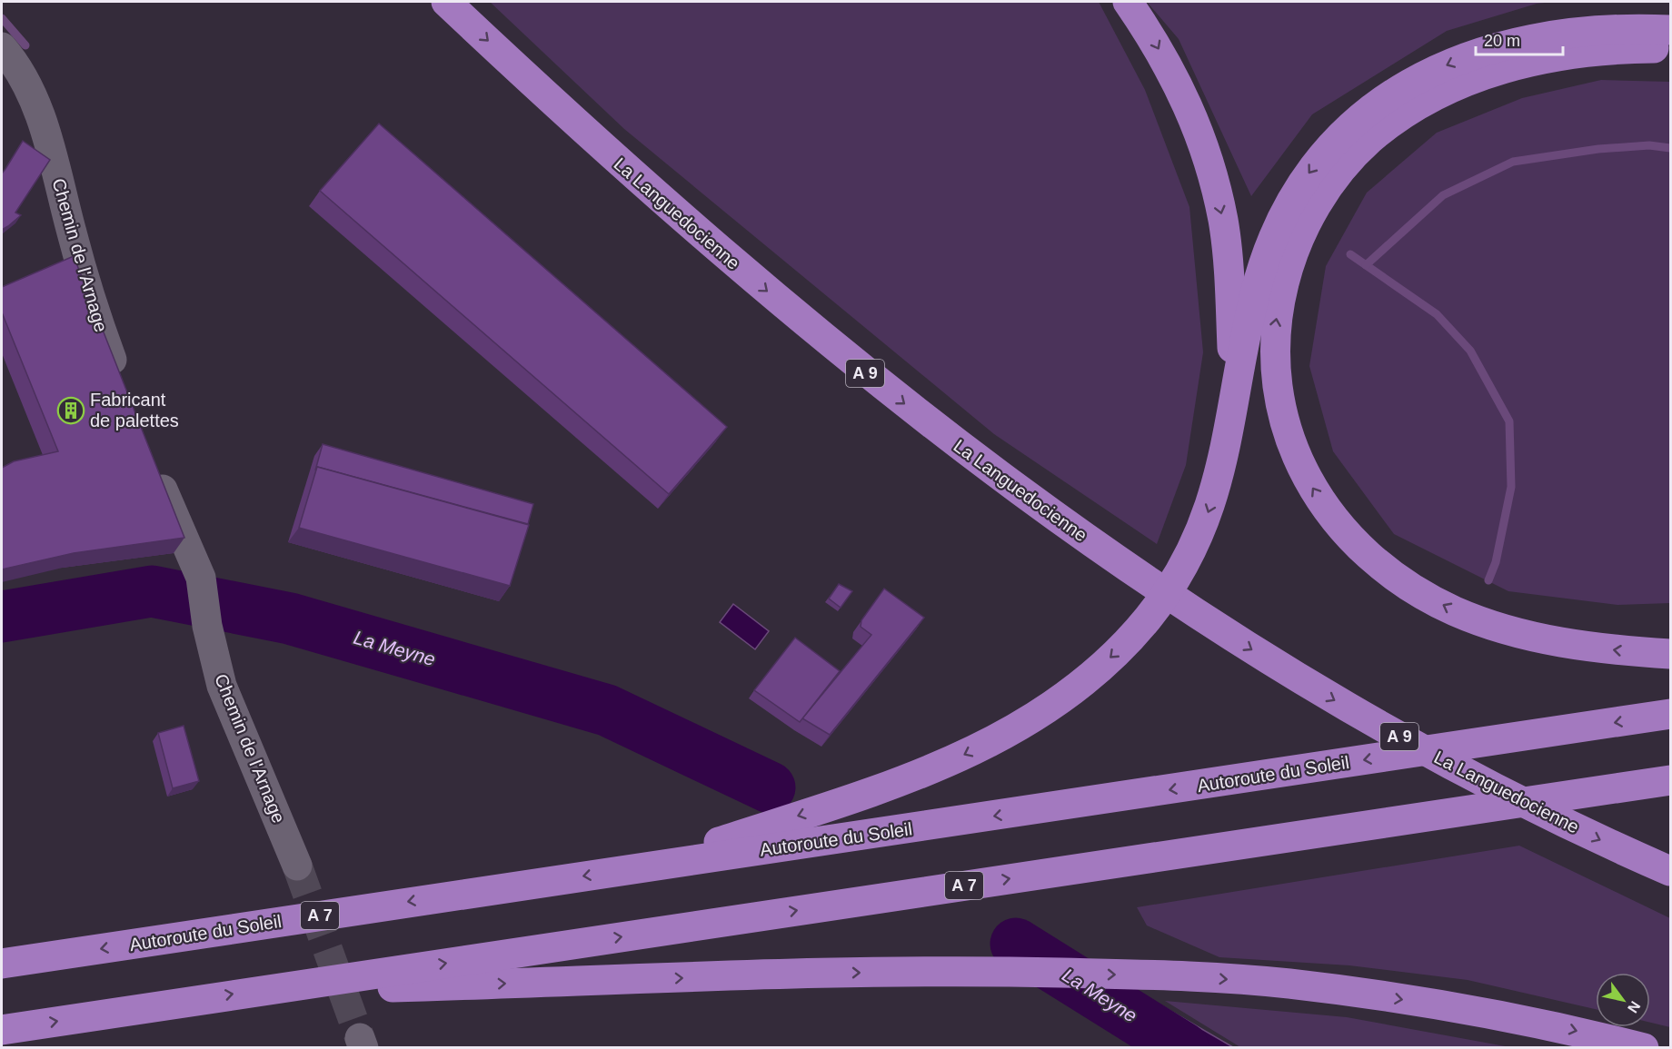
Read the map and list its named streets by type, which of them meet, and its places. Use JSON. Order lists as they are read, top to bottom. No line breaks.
{"streets":{"highway":["La Languedocienne","A 9","Autoroute du Soleil","A 7"],"street":["Chemin de l'Arnage"]},"one_way":["La Languedocienne"],"water":["La Meyne"],"places":{"building":["Fabricant de palettes"]},"scale_bar":"20 m","north":"bottom right"}
